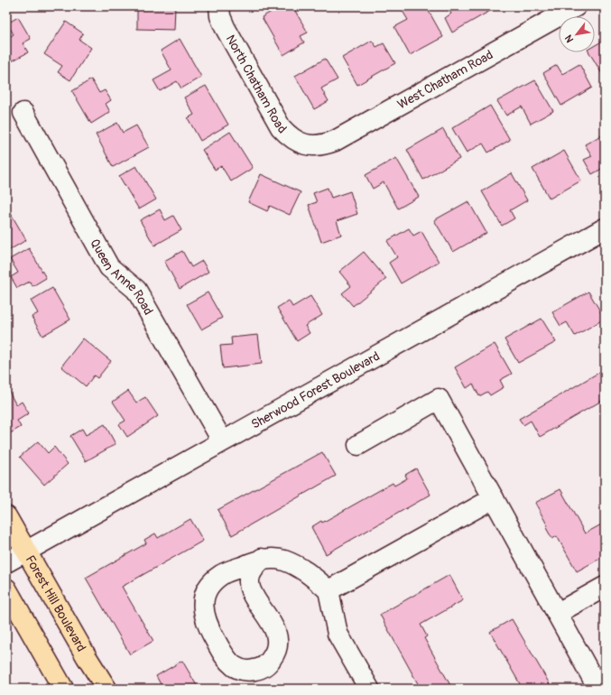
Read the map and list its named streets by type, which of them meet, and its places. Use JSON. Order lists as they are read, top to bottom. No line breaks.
{"streets":{"main road":["Forest Hill Boulevard"],"street":["West Chatham Road","North Chatham Road","Queen Anne Road","Sherwood Forest Boulevard"]},"crossings":[["West Chatham Road","North Chatham Road"],["Queen Anne Road","Sherwood Forest Boulevard"],["Sherwood Forest Boulevard","Forest Hill Boulevard"]],"north":"bottom left"}
